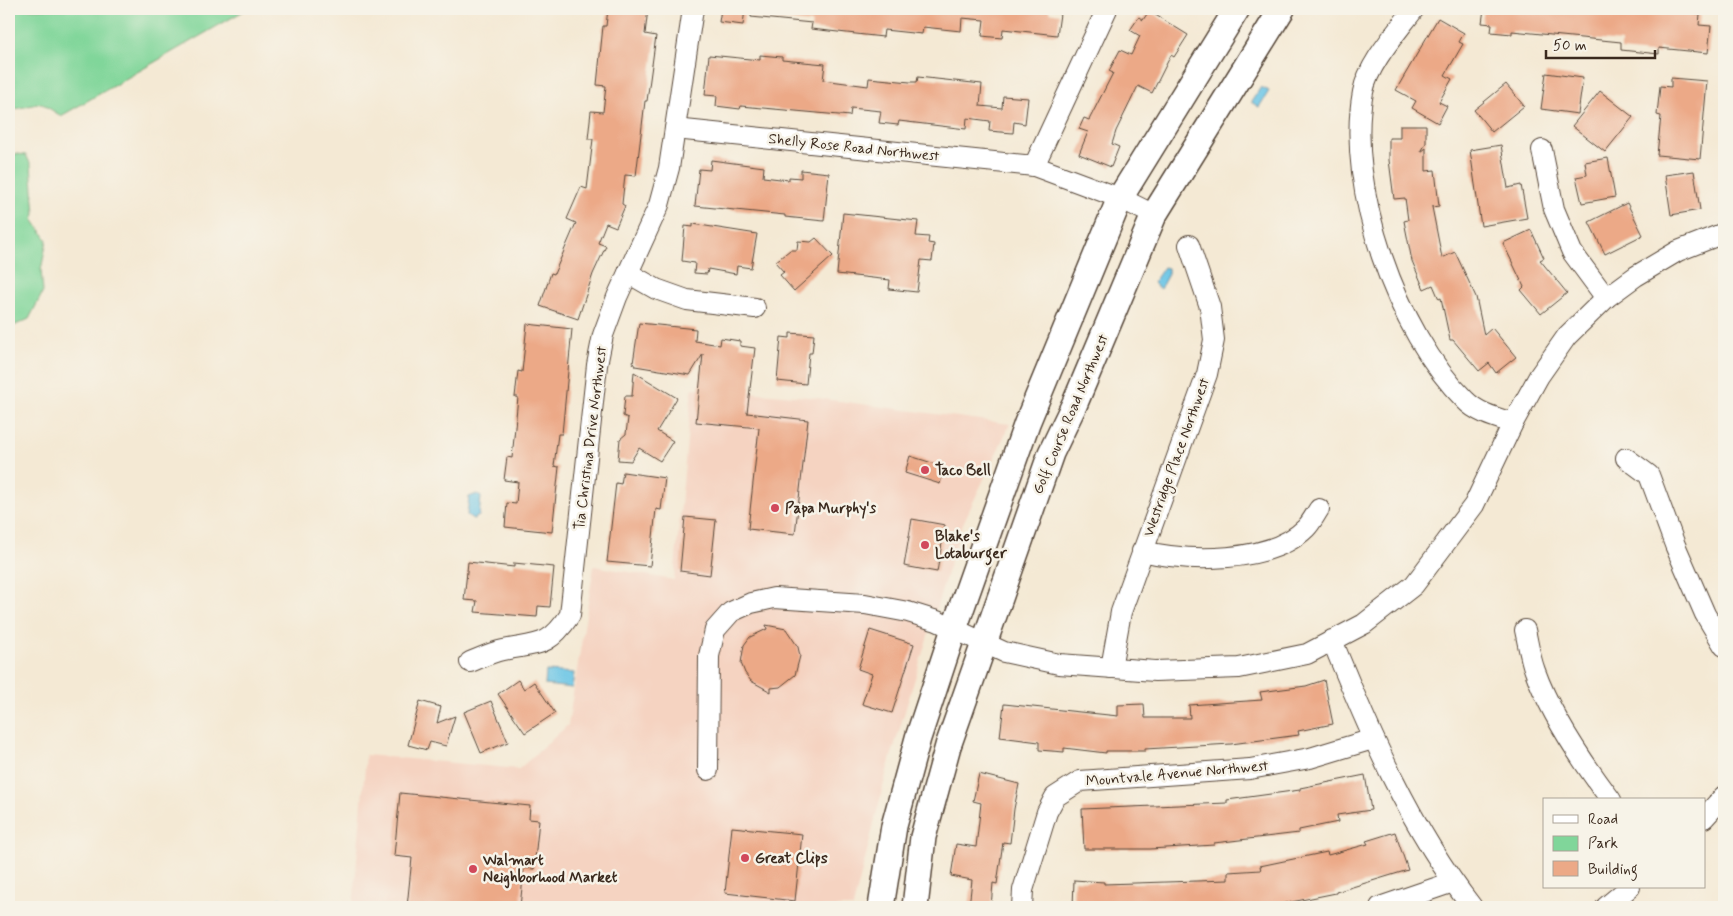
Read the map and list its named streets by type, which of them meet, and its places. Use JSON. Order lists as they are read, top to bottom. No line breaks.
{"streets":{"main road":["Golf Course Road Northwest"],"street":["Shelly Rose Road Northwest","Tia Christina Drive Northwest","Westridge Place Northwest","Mountvale Avenue Northwest"]},"crossings":[["Shelly Rose Road Northwest","Tia Christina Drive Northwest"]],"places":["Taco Bell","Papa Murphy's","Blake's Lotaburger","Great Clips","Walmart Neighborhood Market"],"legend":["Road","Park","Building"],"scale_bar":"50 m"}
